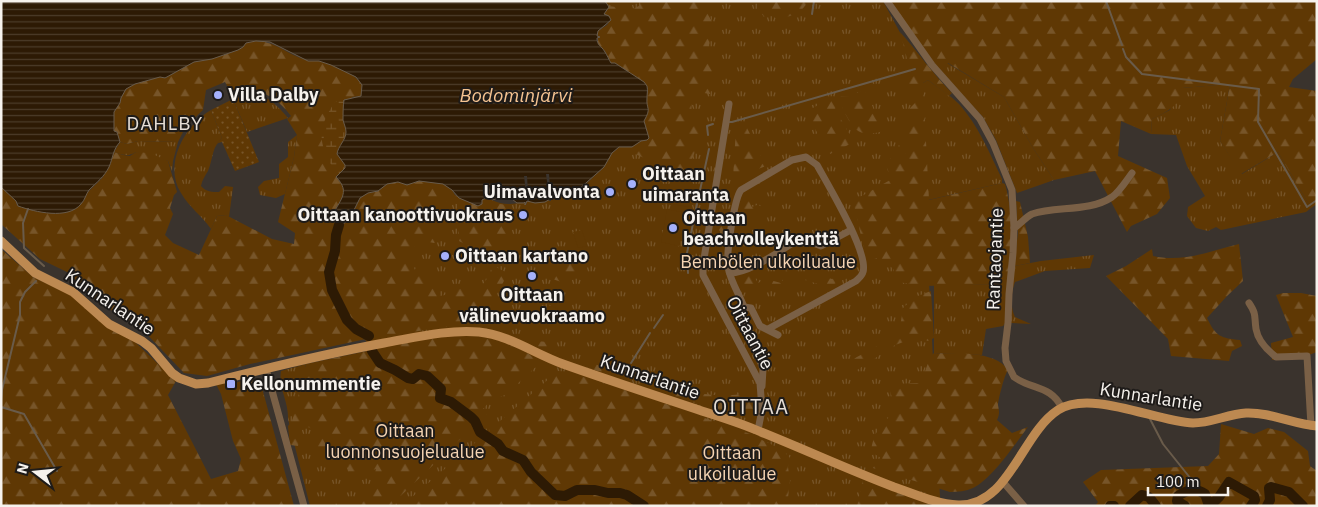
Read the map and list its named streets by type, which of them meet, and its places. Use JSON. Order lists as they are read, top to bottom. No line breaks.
{"streets":{"main road":["Kunnarlantie"],"street":["Rantaojantie","Oittaantie"]},"crossings":[["Rantaojantie","Kunnarlantie"],["Kunnarlantie","Oittaantie"]],"districts":["DAHLBY","OITTAA"],"water":["Bodominjärvi"],"parks":["Bembölen ulkoilualue","Oittaan luonnonsuojelualue","Oittaan ulkoilualue"],"places":{"other":["Villa Dalby","Oittaan uimaranta","Uimavalvonta","Oittaan kanoottivuokraus","Oittaan beachvolleykenttä","Oittaan kartano","Oittaan välinevuokraamo"],"transit":["Kellonummentie"]},"scale_bar":"100 m","north":"left"}
